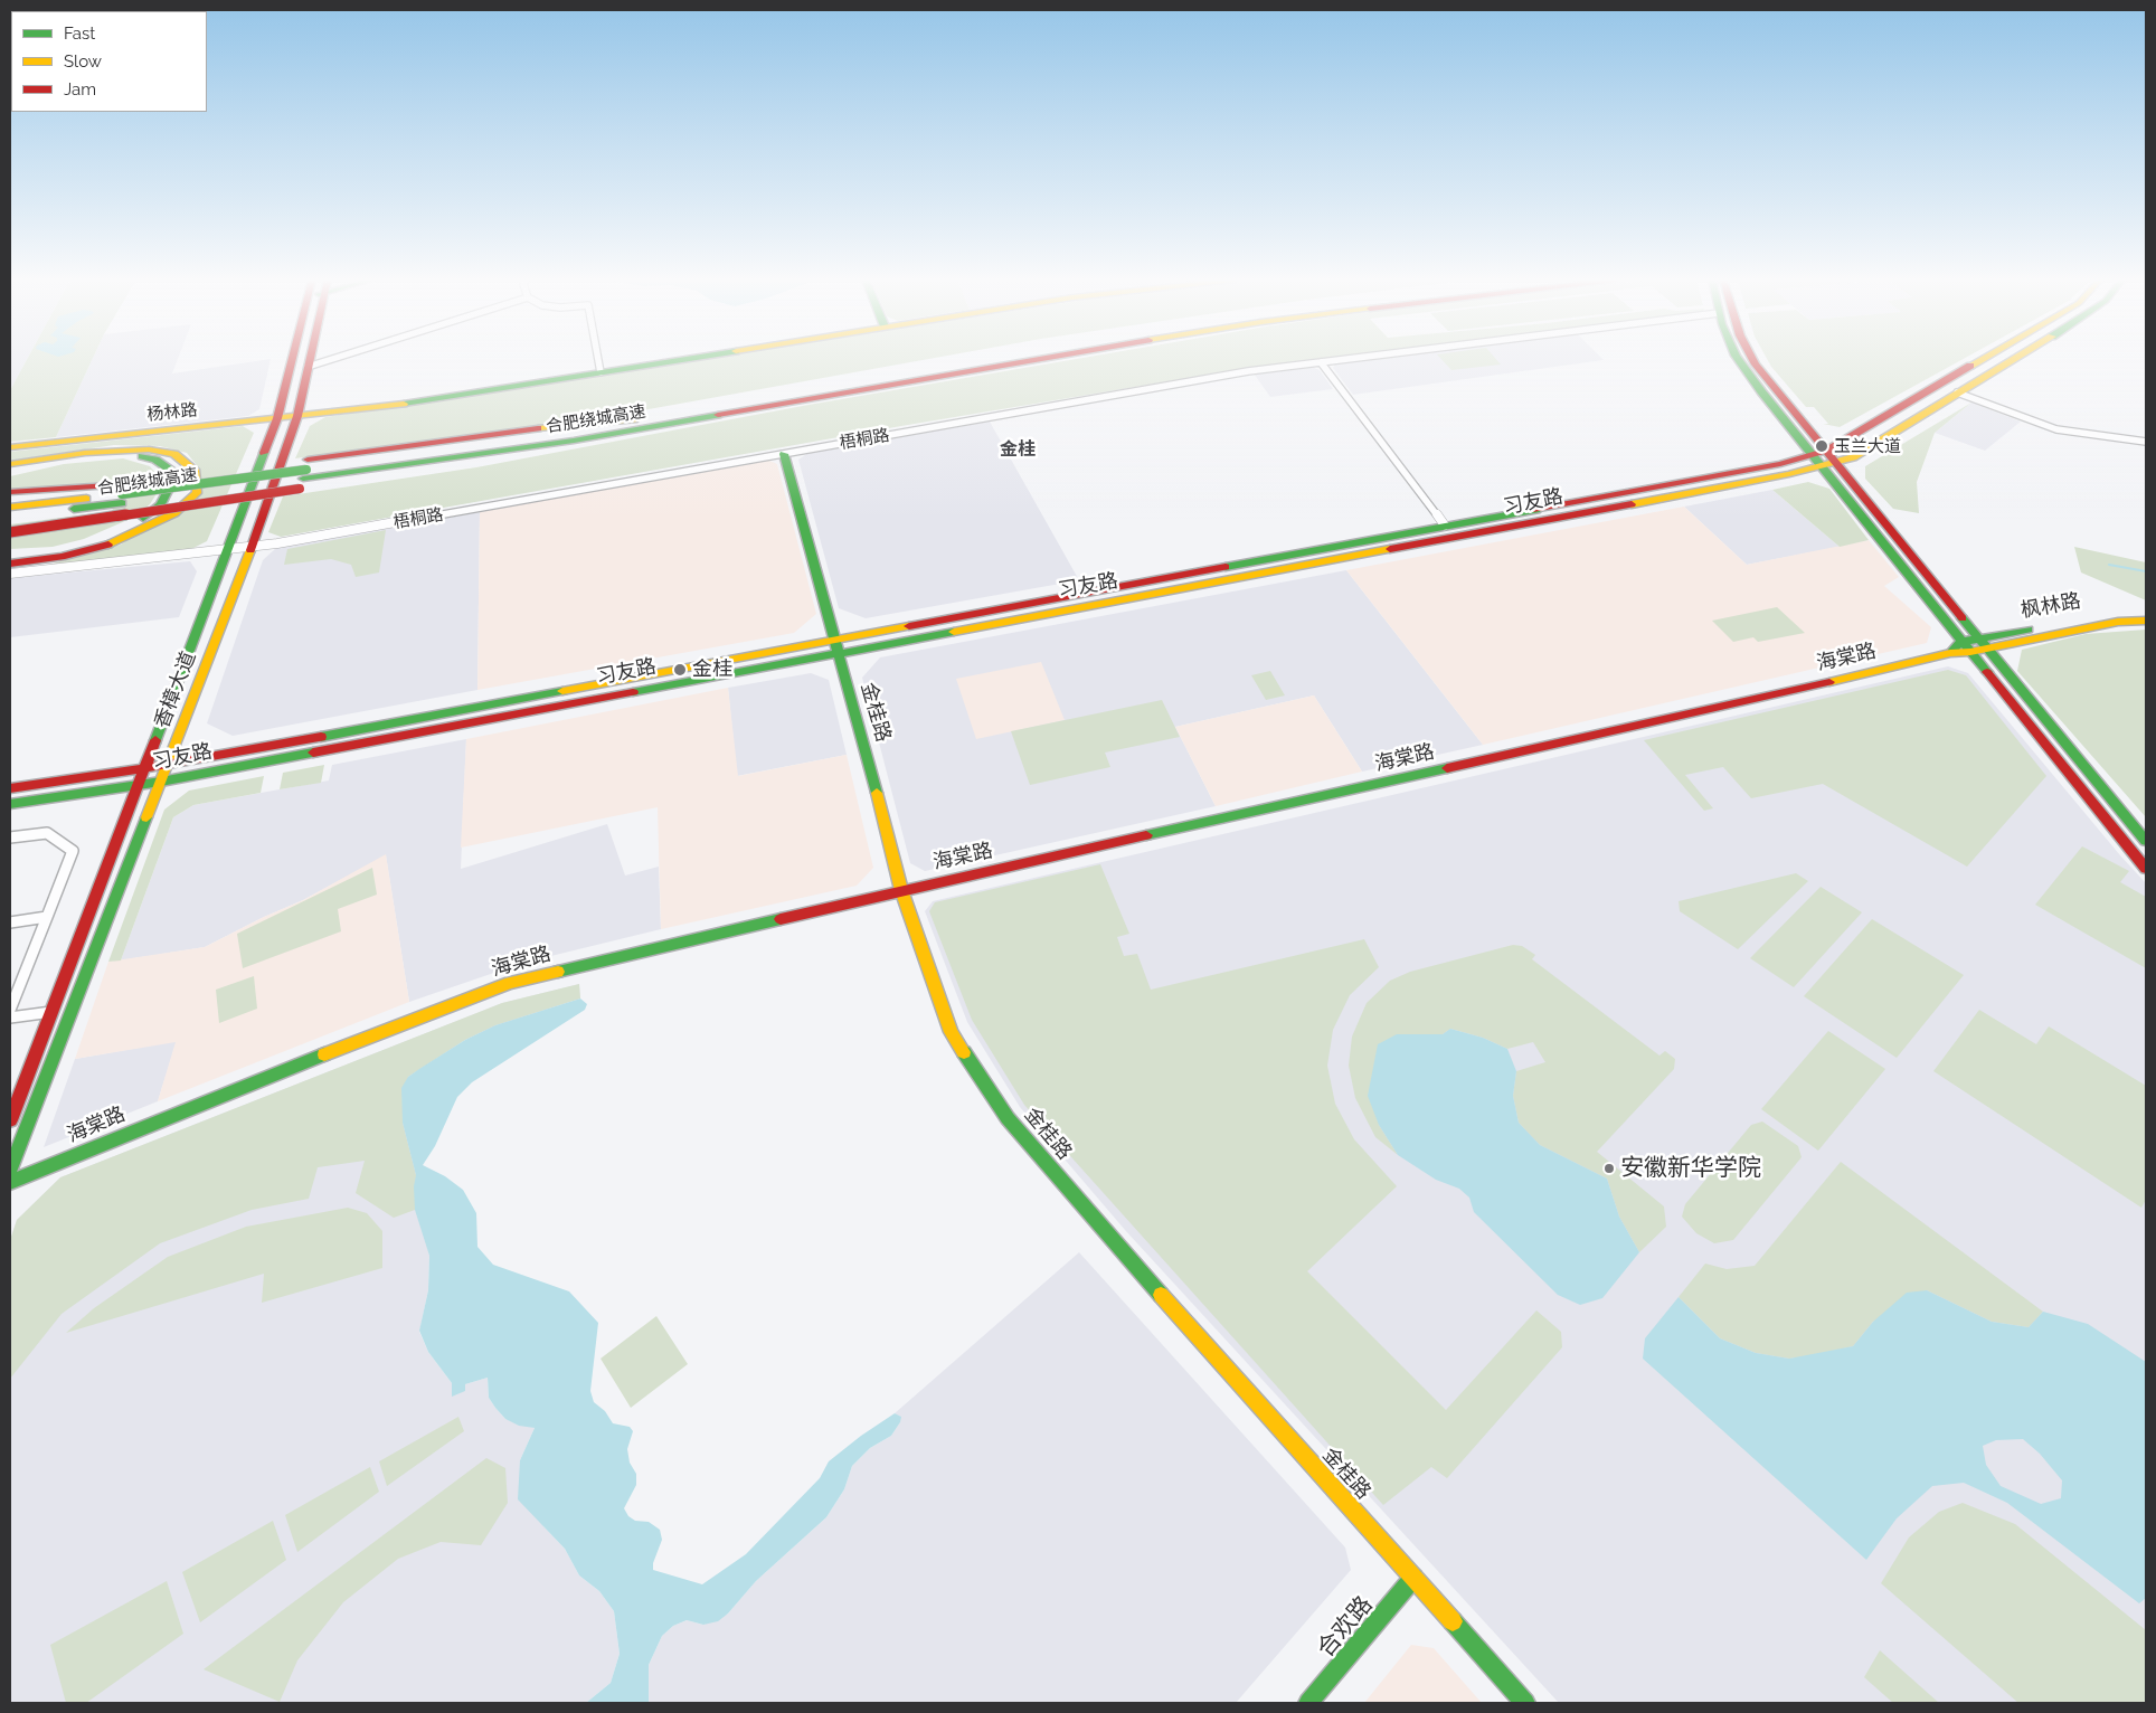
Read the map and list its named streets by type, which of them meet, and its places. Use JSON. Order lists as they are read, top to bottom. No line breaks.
{"streets":{"main road":["杨林路","合肥绕城高速","习友路","枫林路","海棠路","香樟大道","金桂路","合欢路"],"street":["梧桐路"]},"crossings":[["杨林路","香樟大道"],["梧桐路","香樟大道"],["梧桐路","金桂路"],["习友路","香樟大道"],["习友路","金桂路"],["枫林路","海棠路"],["海棠路","金桂路"],["金桂路","合欢路"]],"districts":["金桂"],"places":["玉兰大道","金桂","安徽新华学院"],"legend":["Fast","Slow","Jam"]}
